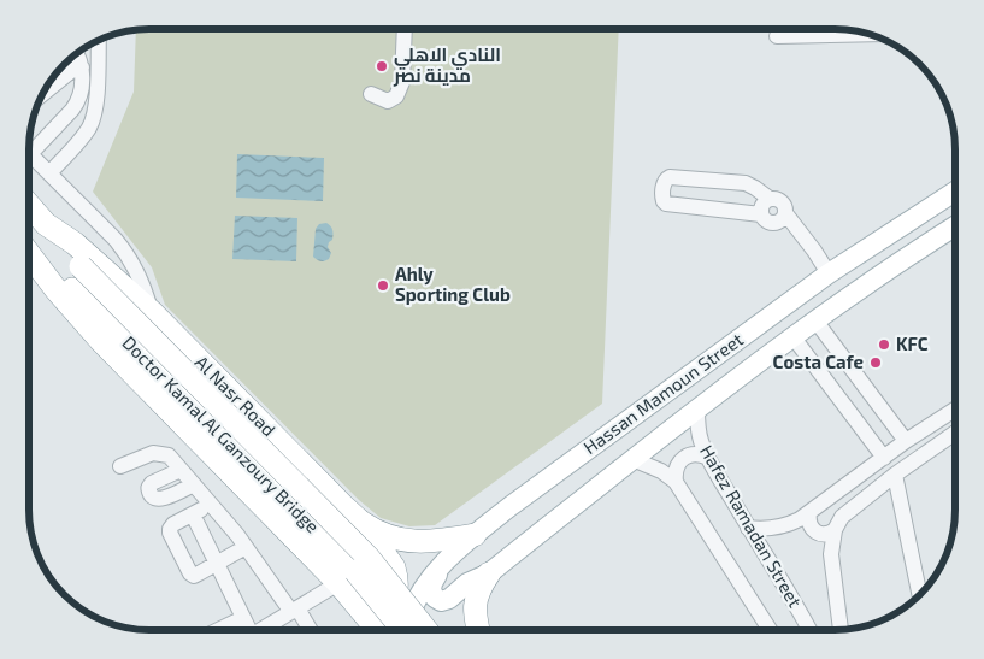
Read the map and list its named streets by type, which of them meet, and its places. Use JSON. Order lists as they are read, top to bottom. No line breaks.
{"streets":{"highway":["Al Nasr Road","Doctor Kamal Al Ganzoury Bridge"],"main road":["Hassan Mamoun Street"],"street":["Hafez Ramadan Street"]},"crossings":[["Hassan Mamoun Street","Al Nasr Road"],["Hassan Mamoun Street","Hafez Ramadan Street"],["Al Nasr Road","Doctor Kamal Al Ganzoury Bridge"]],"places":["النادي الاهلي مدينة نصر","Ahly Sporting Club","KFC","Costa Cafe"]}
